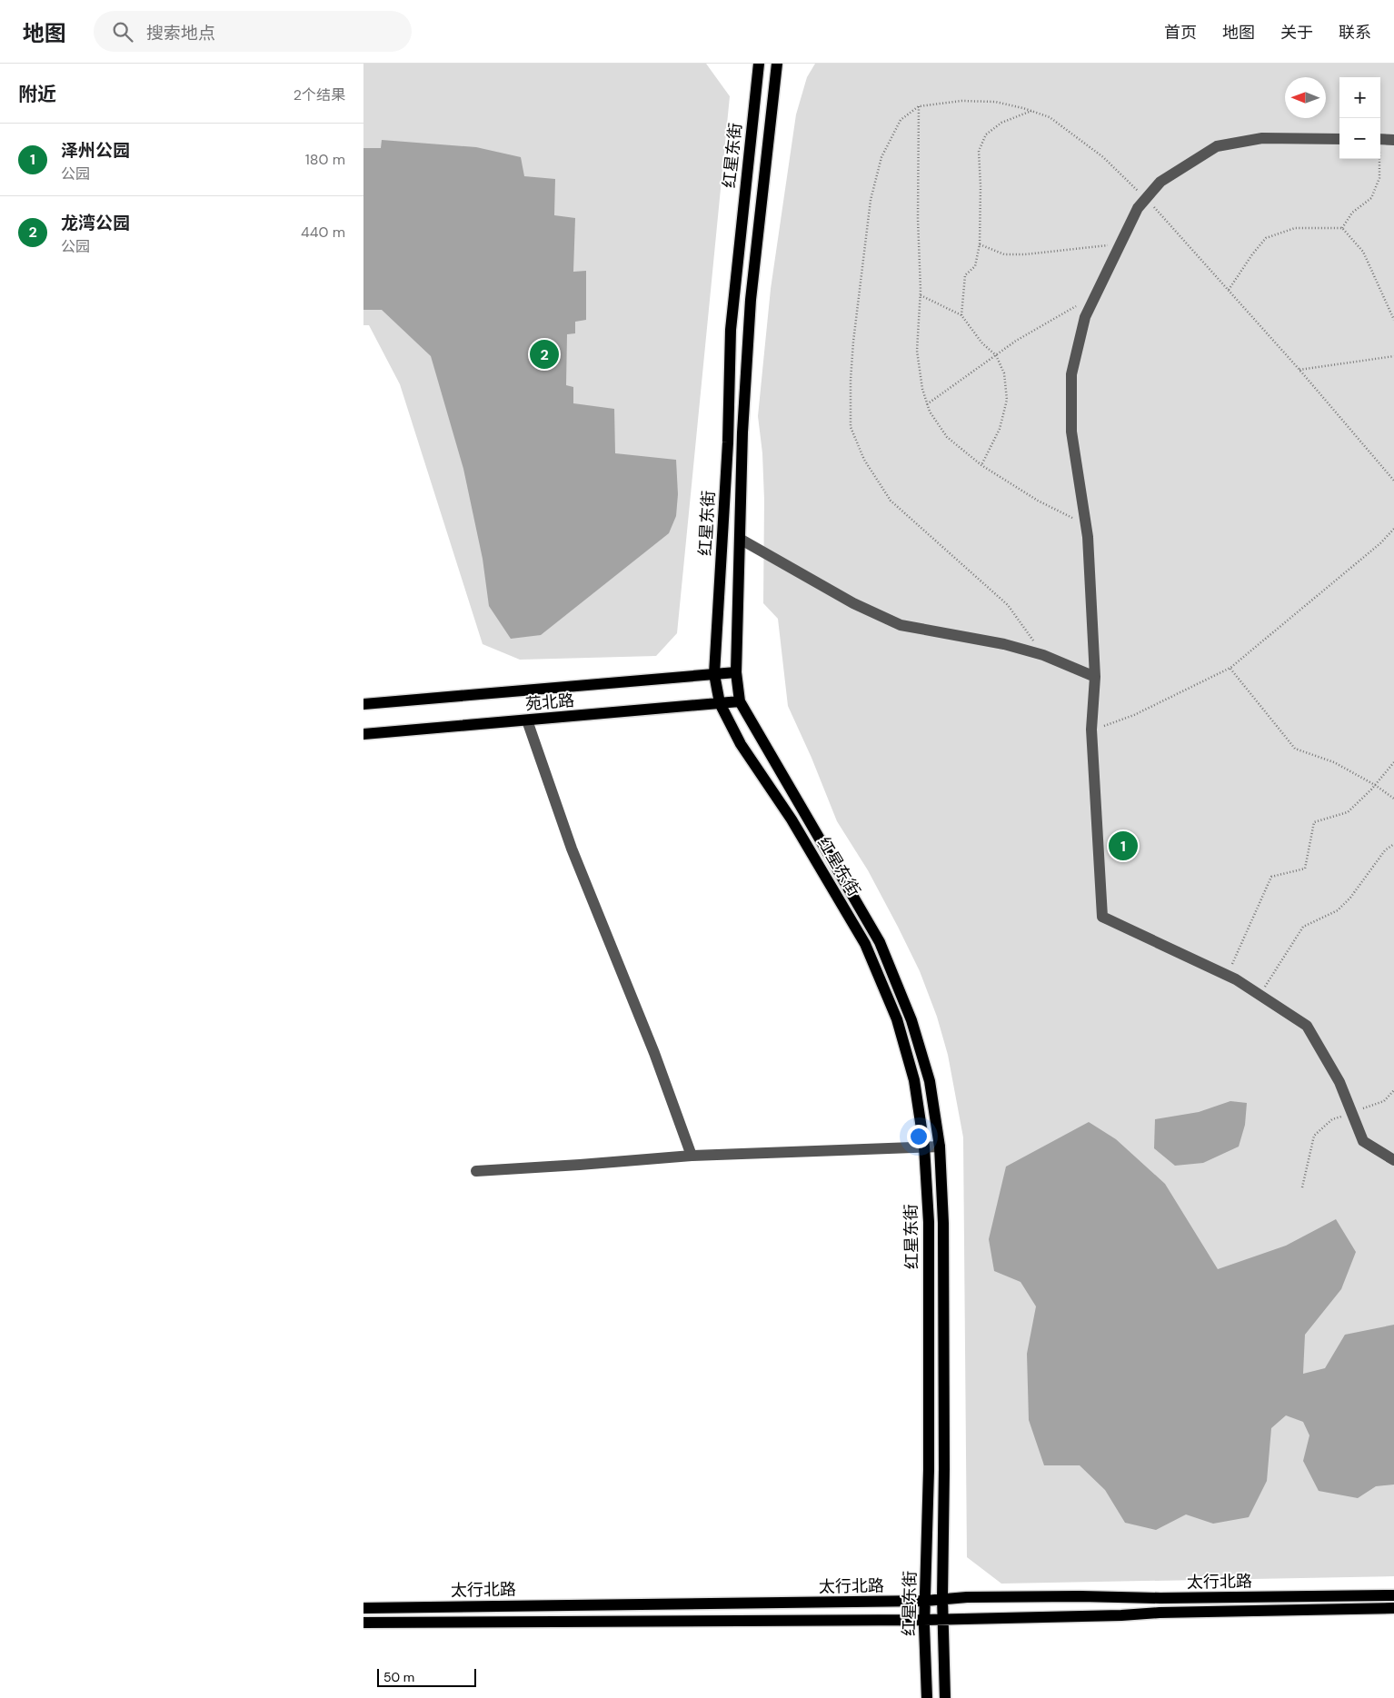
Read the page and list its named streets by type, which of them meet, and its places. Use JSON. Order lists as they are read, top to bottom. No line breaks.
{"streets":{"main road":["红星东街","苑北路","太行北路"]},"crossings":[["红星东街","苑北路"],["红星东街","太行北路"]],"scale_bar":"50 m","north":"left","page":{"header":"地图","search":"搜索地点","nav":["首页","地图","关于","联系"],"heading":["附近","2个结果"],"map_buttons":["+","−"],"list":[{"mark":"1","name":"泽州公园","note":"公园","value":"180 m"},{"mark":"2","name":"龙湾公园","note":"公园","value":"440 m"}],"pins":["2","1"],"scale":"50 m"}}
